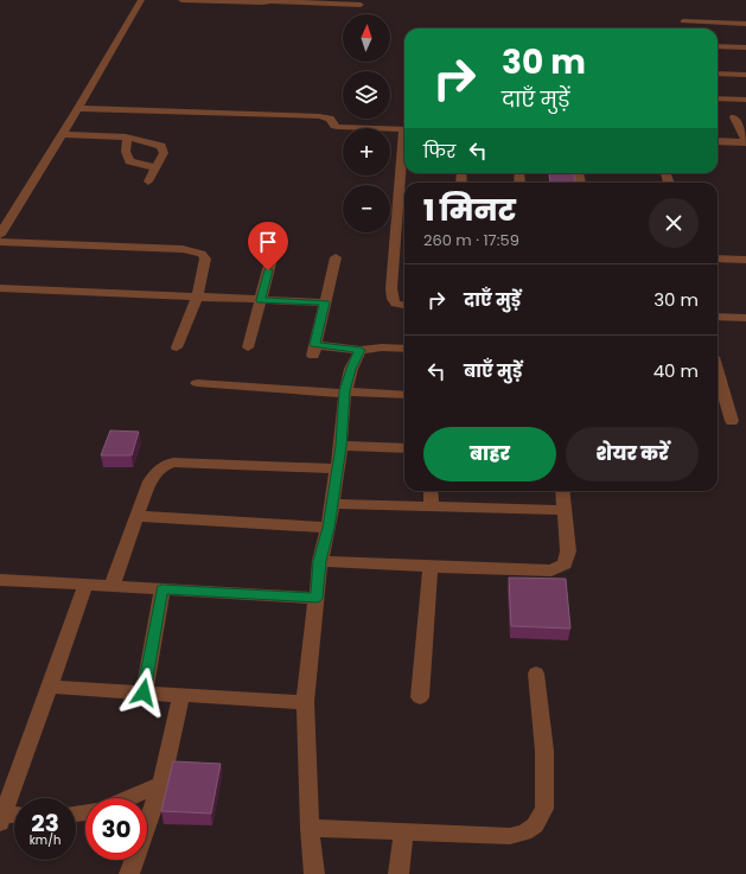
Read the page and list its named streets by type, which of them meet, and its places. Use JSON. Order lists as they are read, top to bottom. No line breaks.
{"north":"top","page":{"map_buttons":["+","−"],"turn":["30 m","दाएँ मुड़ें"],"then":"फिर","heading":["1 मिनट","260 m · 17:59"],"list":[{"name":"दाएँ मुड़ें","value":"30 m"},{"name":"बाएँ मुड़ें","value":"40 m"}],"buttons":["बाहर","शेयर करें"],"speed":"23 km/h","limit":"30"}}
